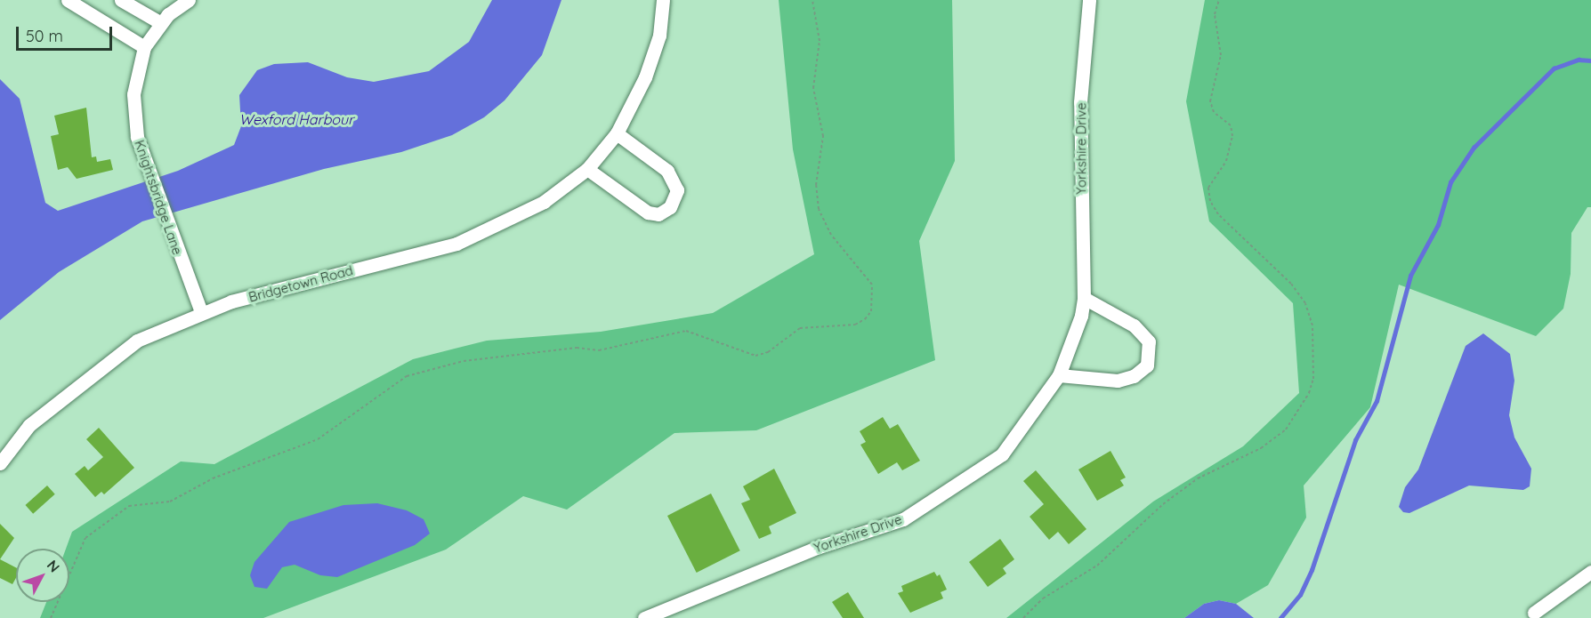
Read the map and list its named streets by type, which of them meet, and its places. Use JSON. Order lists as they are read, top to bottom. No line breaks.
{"streets":{"street":["Yorkshire Drive","Knightsbridge Lane","Bridgetown Road"]},"crossings":[["Knightsbridge Lane","Bridgetown Road"]],"water":["Wexford Harbour"],"scale_bar":"50 m","north":"top right"}
